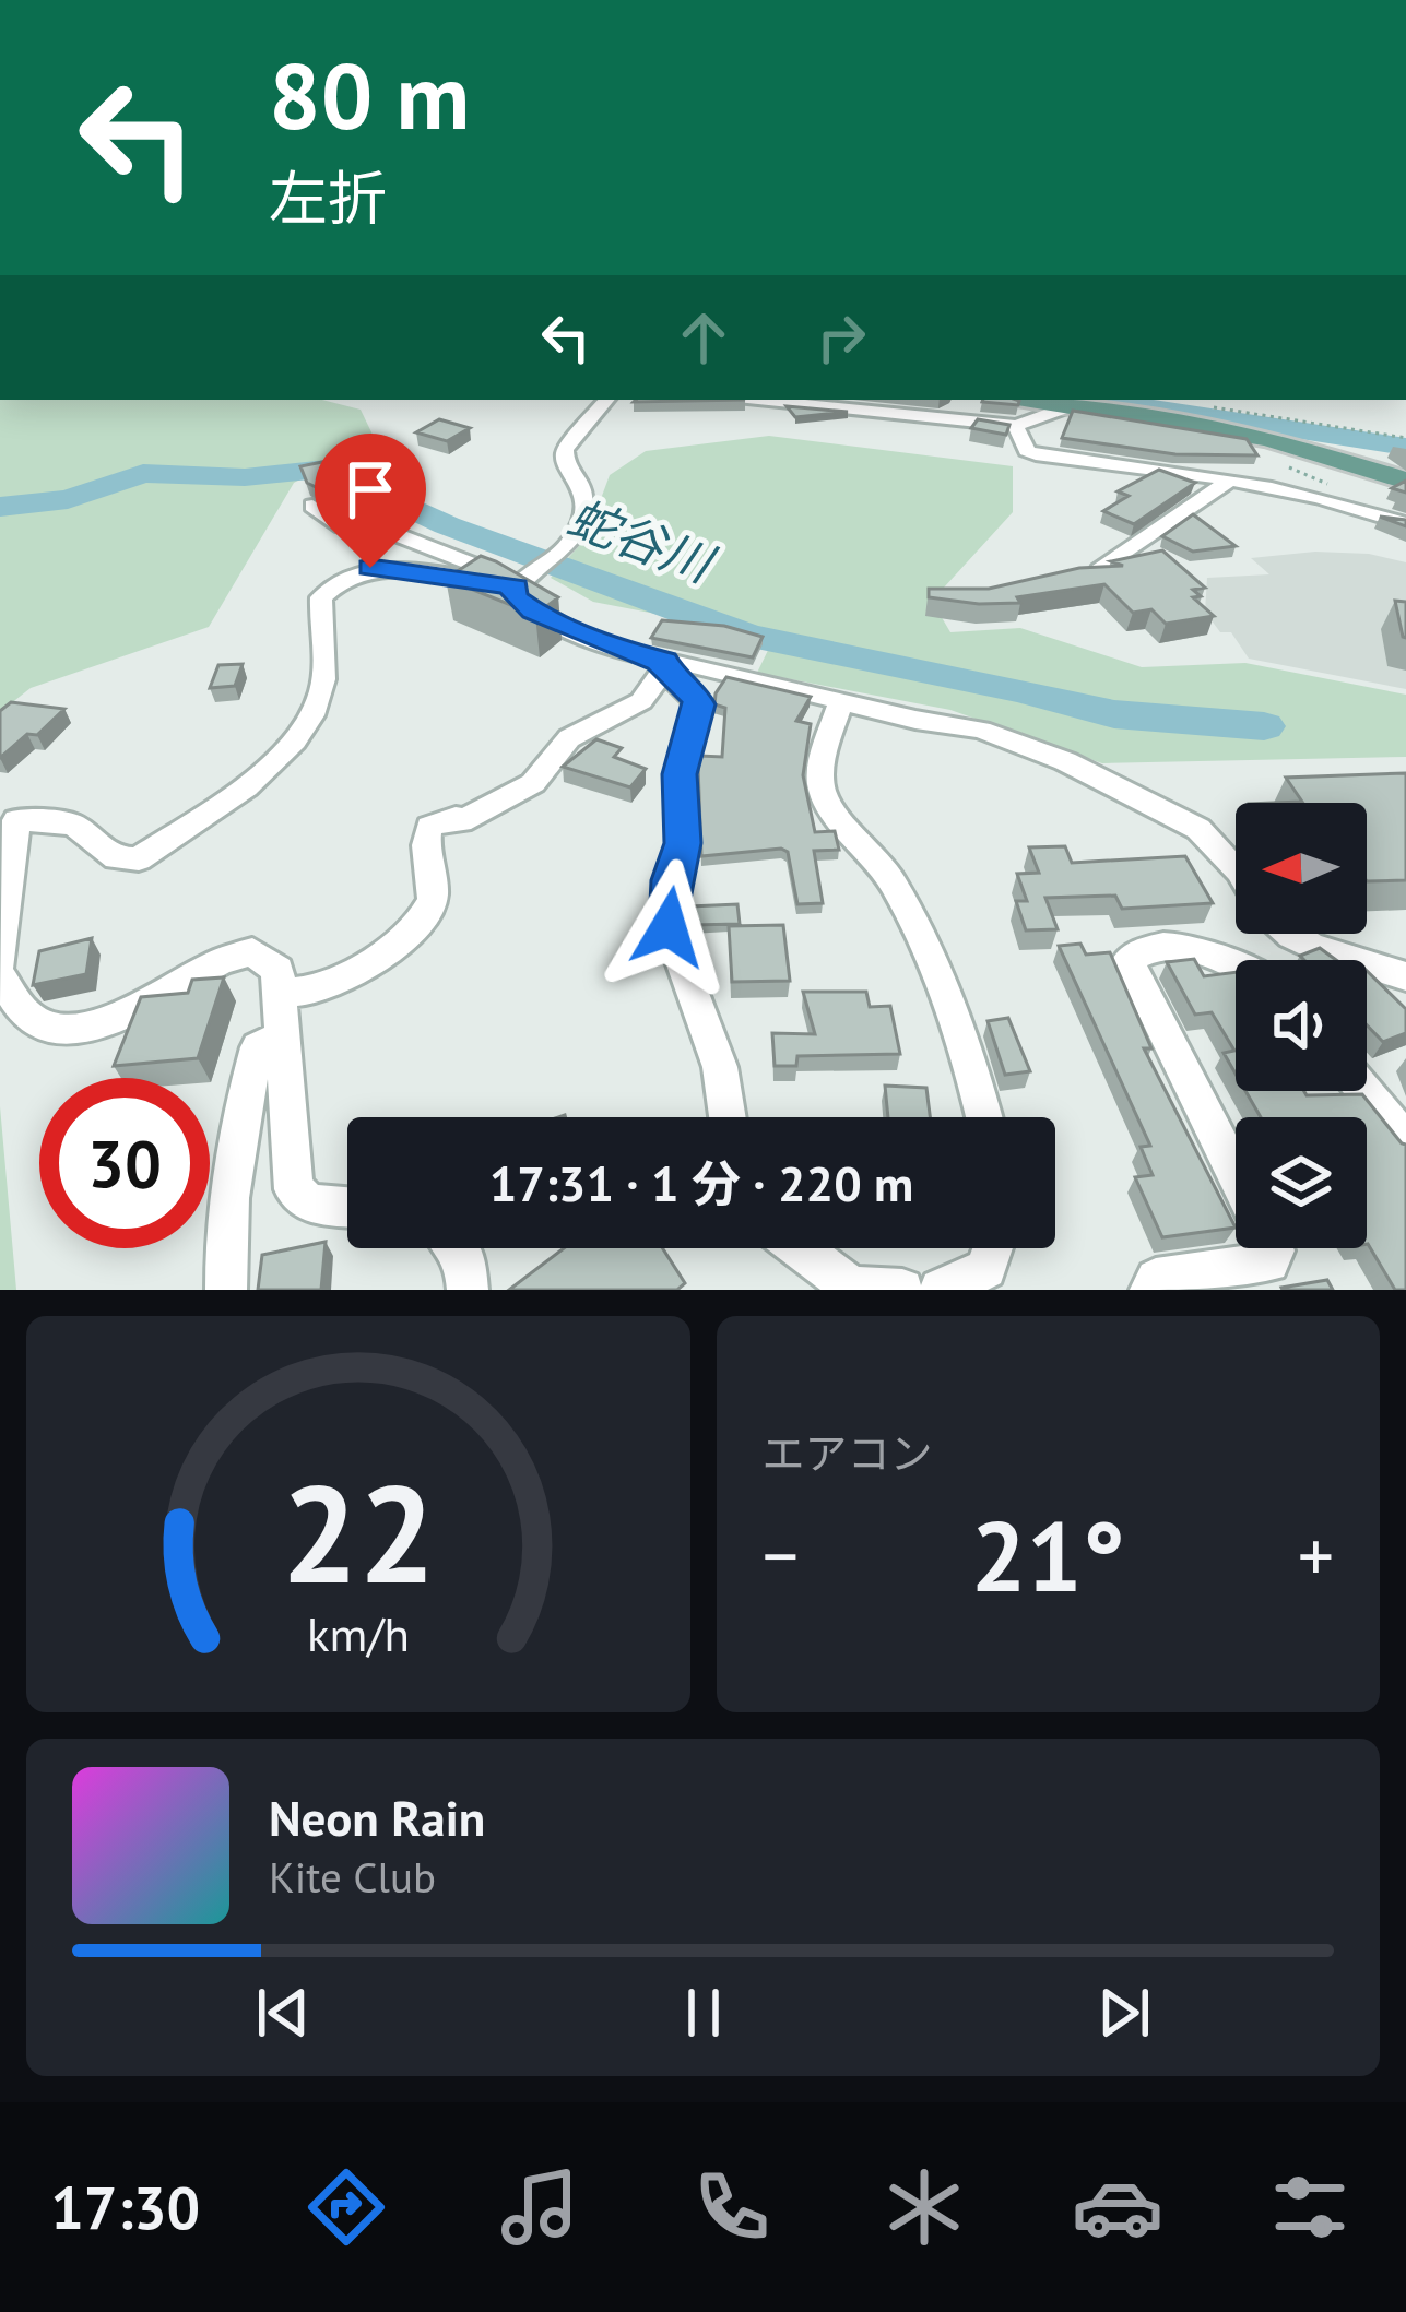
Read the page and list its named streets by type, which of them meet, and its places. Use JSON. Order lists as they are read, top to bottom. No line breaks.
{"water":["蛇谷川"],"north":"left","page":{"turn":["80 m","左折"],"limit":"30","trip":"17:31 · 1 分 · 220 m","tile":"エアコン","heat":["−","21°","+"],"song":["Neon Rain","Kite Club"],"tabs":"17:30","gauge":["22","km/h"]}}
